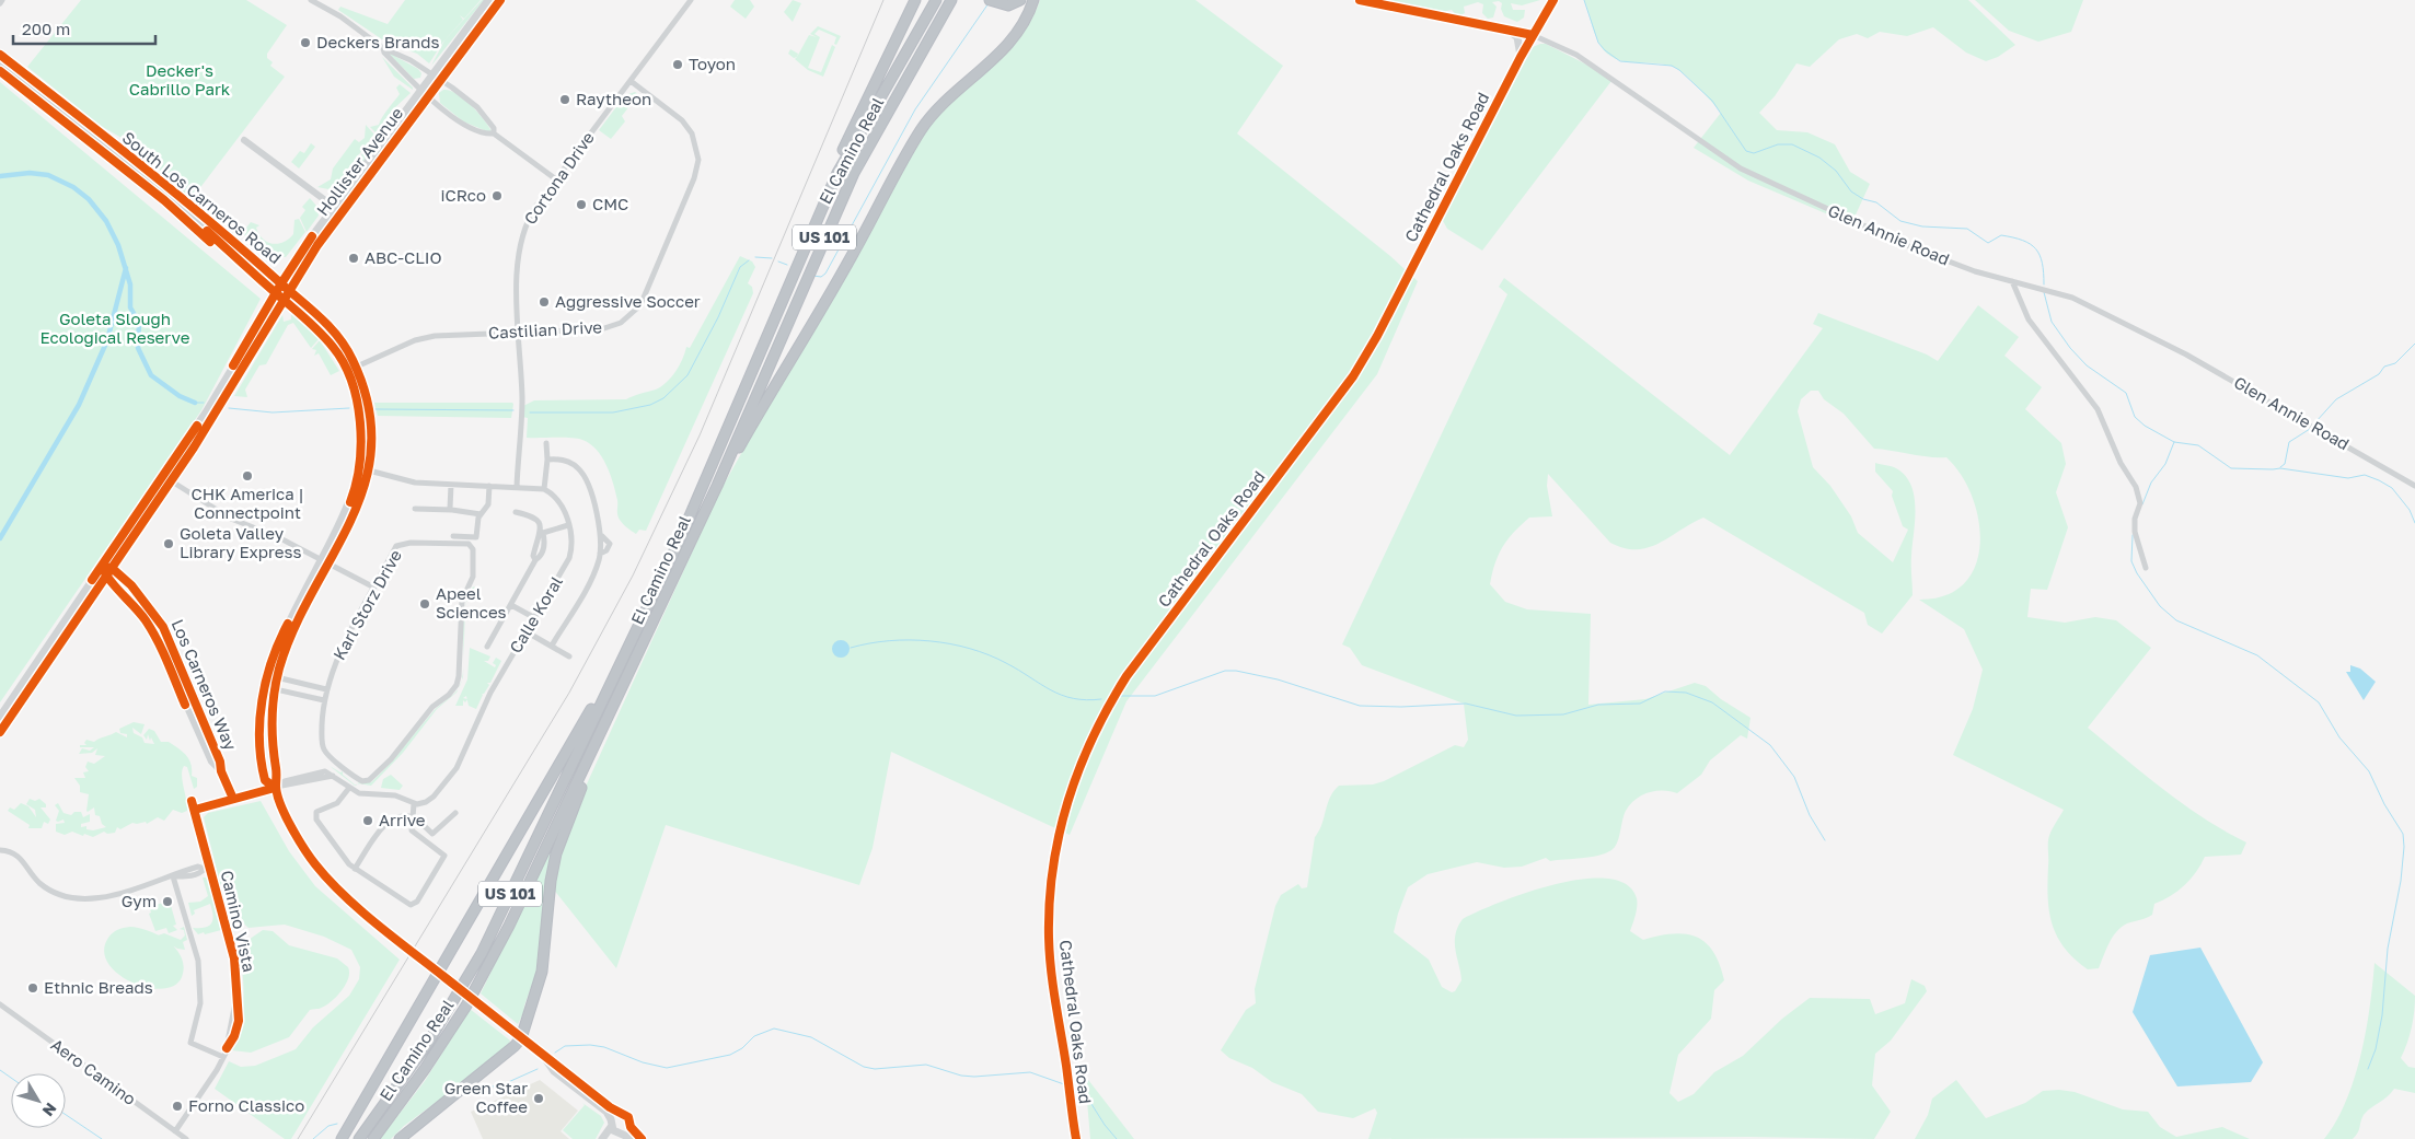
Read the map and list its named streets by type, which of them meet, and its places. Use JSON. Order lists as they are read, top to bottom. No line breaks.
{"streets":{"highway":["El Camino Real","US 101"],"main road":["Hollister Avenue","Cathedral Oaks Road","South Los Carneros Road","Glen Annie Road"],"street":["Cortona Drive","Castilian Drive","Karl Storz Drive","Calle Koral","Los Carneros Way","Camino Vista","Aero Camino"]},"crossings":[["Hollister Avenue","South Los Carneros Road"],["Hollister Avenue","Los Carneros Way"],["Cathedral Oaks Road","Glen Annie Road"],["Cortona Drive","Castilian Drive"],["South Los Carneros Road","Castilian Drive"],["Camino Vista","Aero Camino"]],"parks":["Decker's Cabrillo Park","Goleta Slough Ecological Reserve"],"places":["Deckers Brands","Toyon","Raytheon","iCRco","CMC","ABC-CLIO","Aggressive Soccer","CHK America | Connectpoint","Goleta Valley Library Express","Apeel Sciences","Arrive","Gym","Ethnic Breads","Green Star Coffee","Forno Classico"],"scale_bar":"200 m","north":"bottom right"}
